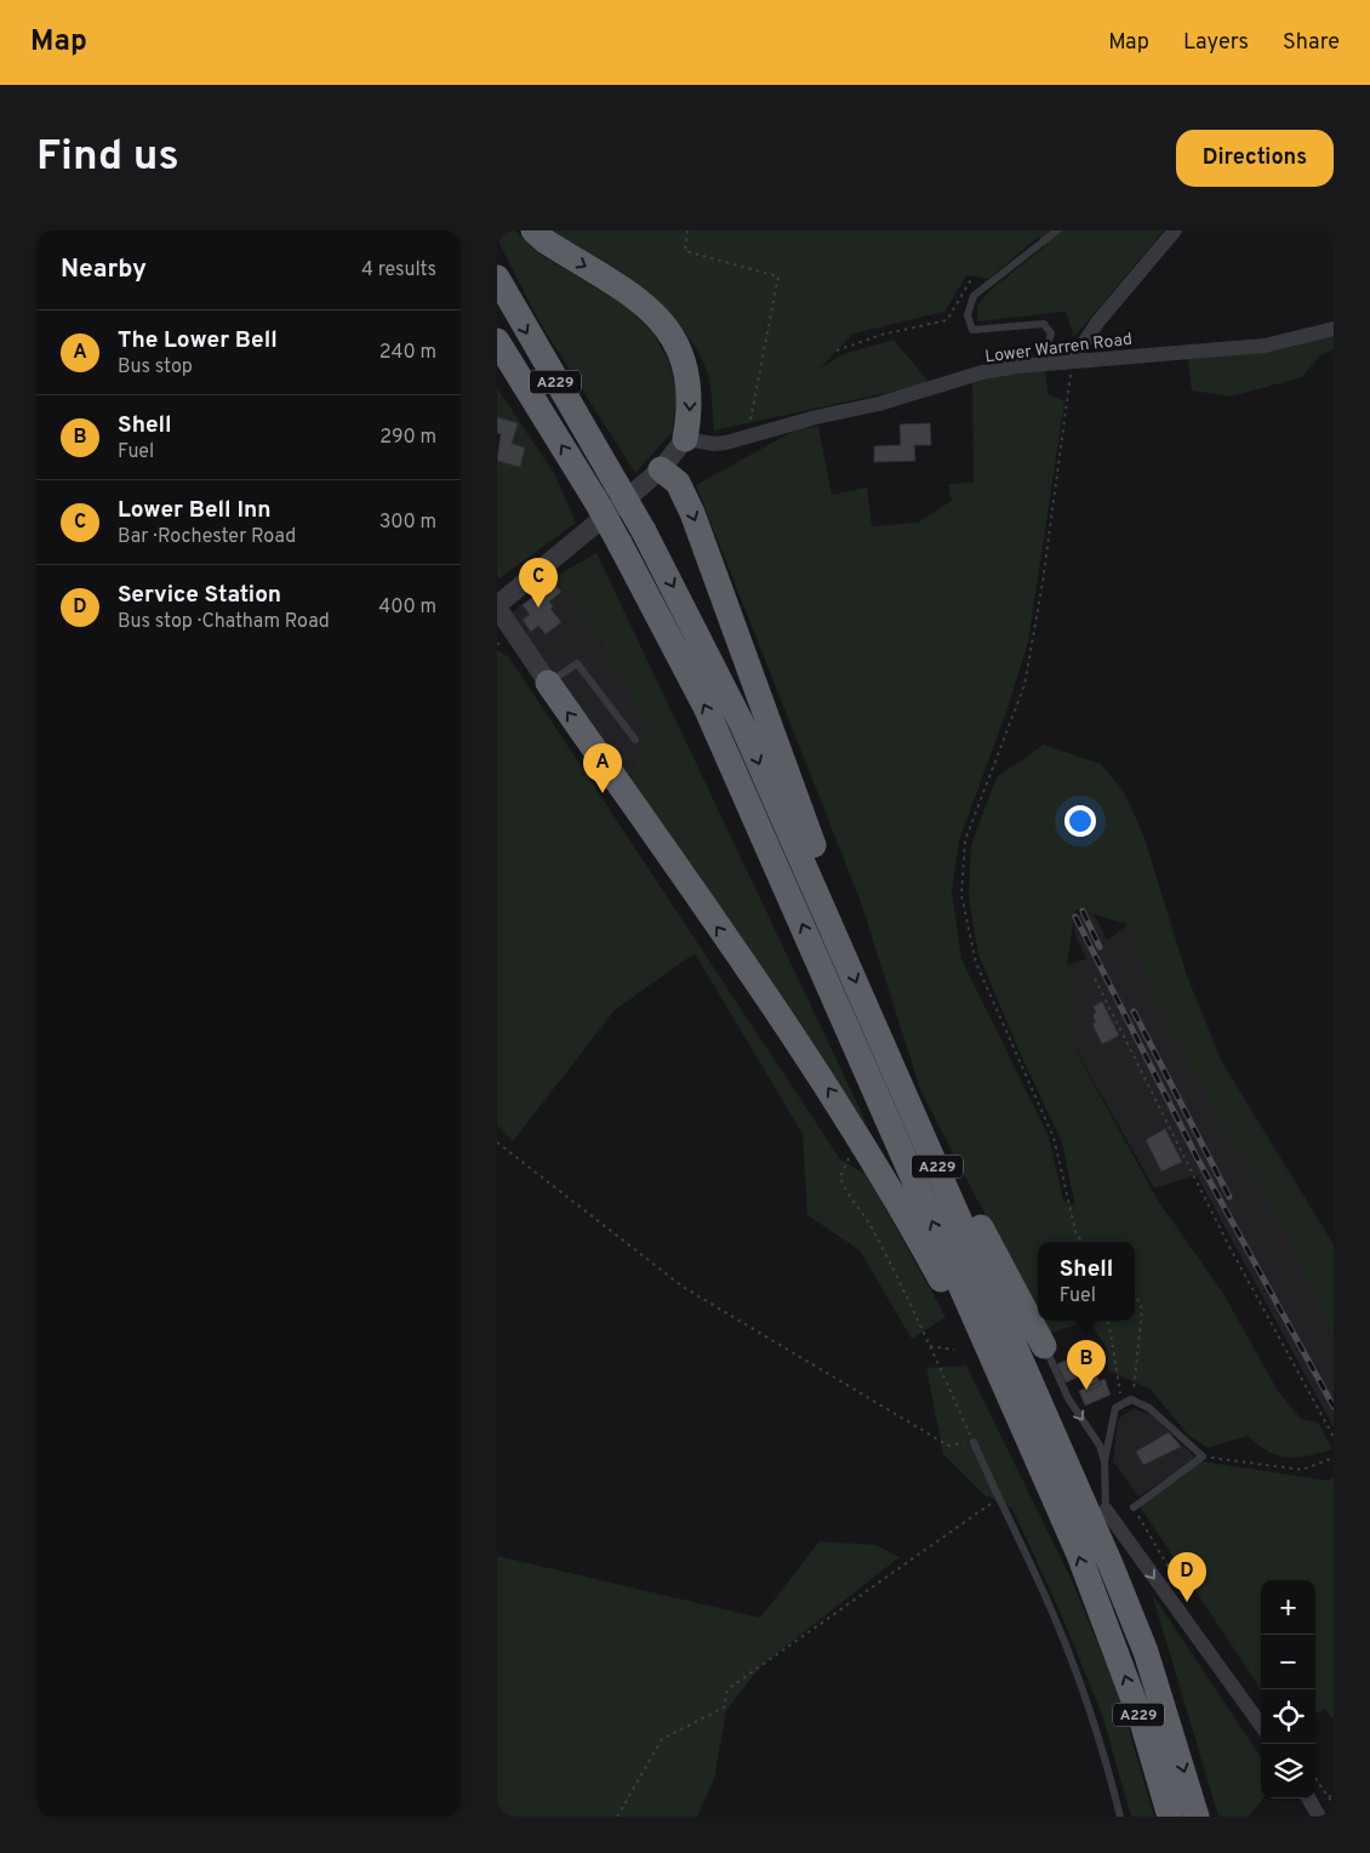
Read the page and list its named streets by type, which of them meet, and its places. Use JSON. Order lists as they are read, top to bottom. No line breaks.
{"streets":{"highway":["A229"],"street":["Lower Warren Road"]},"page":{"header":"Map","nav":["Map","Layers","Share"],"buttons":"Directions","title":"Find us","heading":["Nearby","4 results"],"list":[{"mark":"A","name":"The Lower Bell","note":"Bus stop","value":"240 m"},{"mark":"B","name":"Shell","note":"Fuel","value":"290 m"},{"mark":"C","name":"Lower Bell Inn","note":"Bar · Rochester Road","value":"300 m"},{"mark":"D","name":"Service Station","note":"Bus stop · Chatham Road","value":"400 m"}],"pins":["C","A","B","D"],"popup":["Shell","Fuel"],"map_buttons":["+","−"]}}
